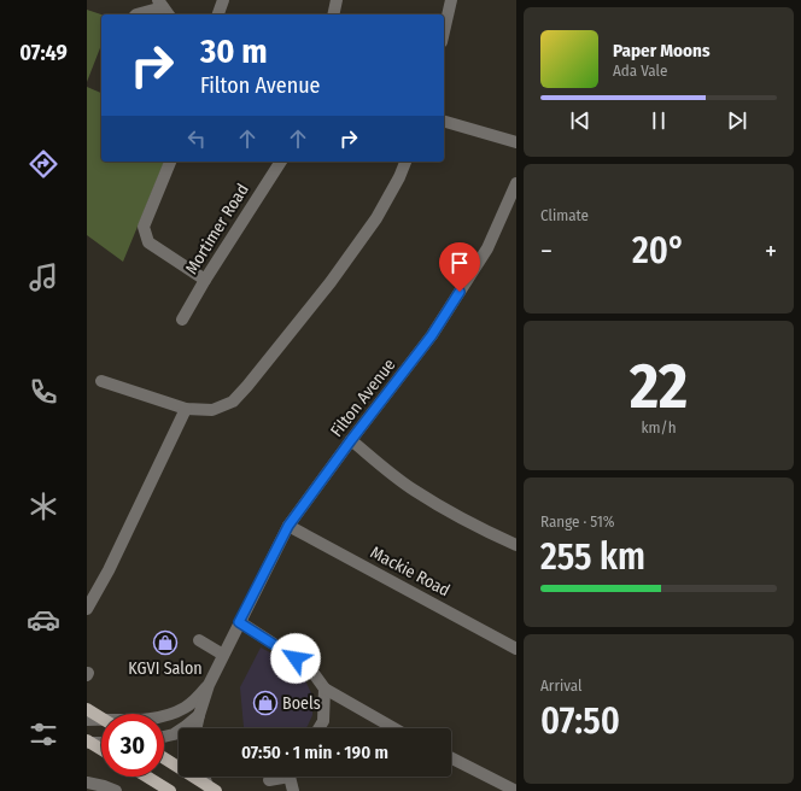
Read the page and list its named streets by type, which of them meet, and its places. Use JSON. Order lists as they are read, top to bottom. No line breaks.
{"streets":{"street":["Mortimer Road","Filton Avenue","Mackie Road"]},"crossings":[["Filton Avenue","Mackie Road"]],"places":{"shop":["KGVI Salon","Boels"]},"page":{"tabs":"07:49","turn":["30 m","Filton Avenue"],"song":["Paper Moons","Ada Vale"],"tile":["Climate",["22","km/h"],["Range · 51%","255 km"],["Arrival","07:50"]],"heat":["−","20°","+"],"limit":"30","trip":"07:50 · 1 min · 190 m"}}
